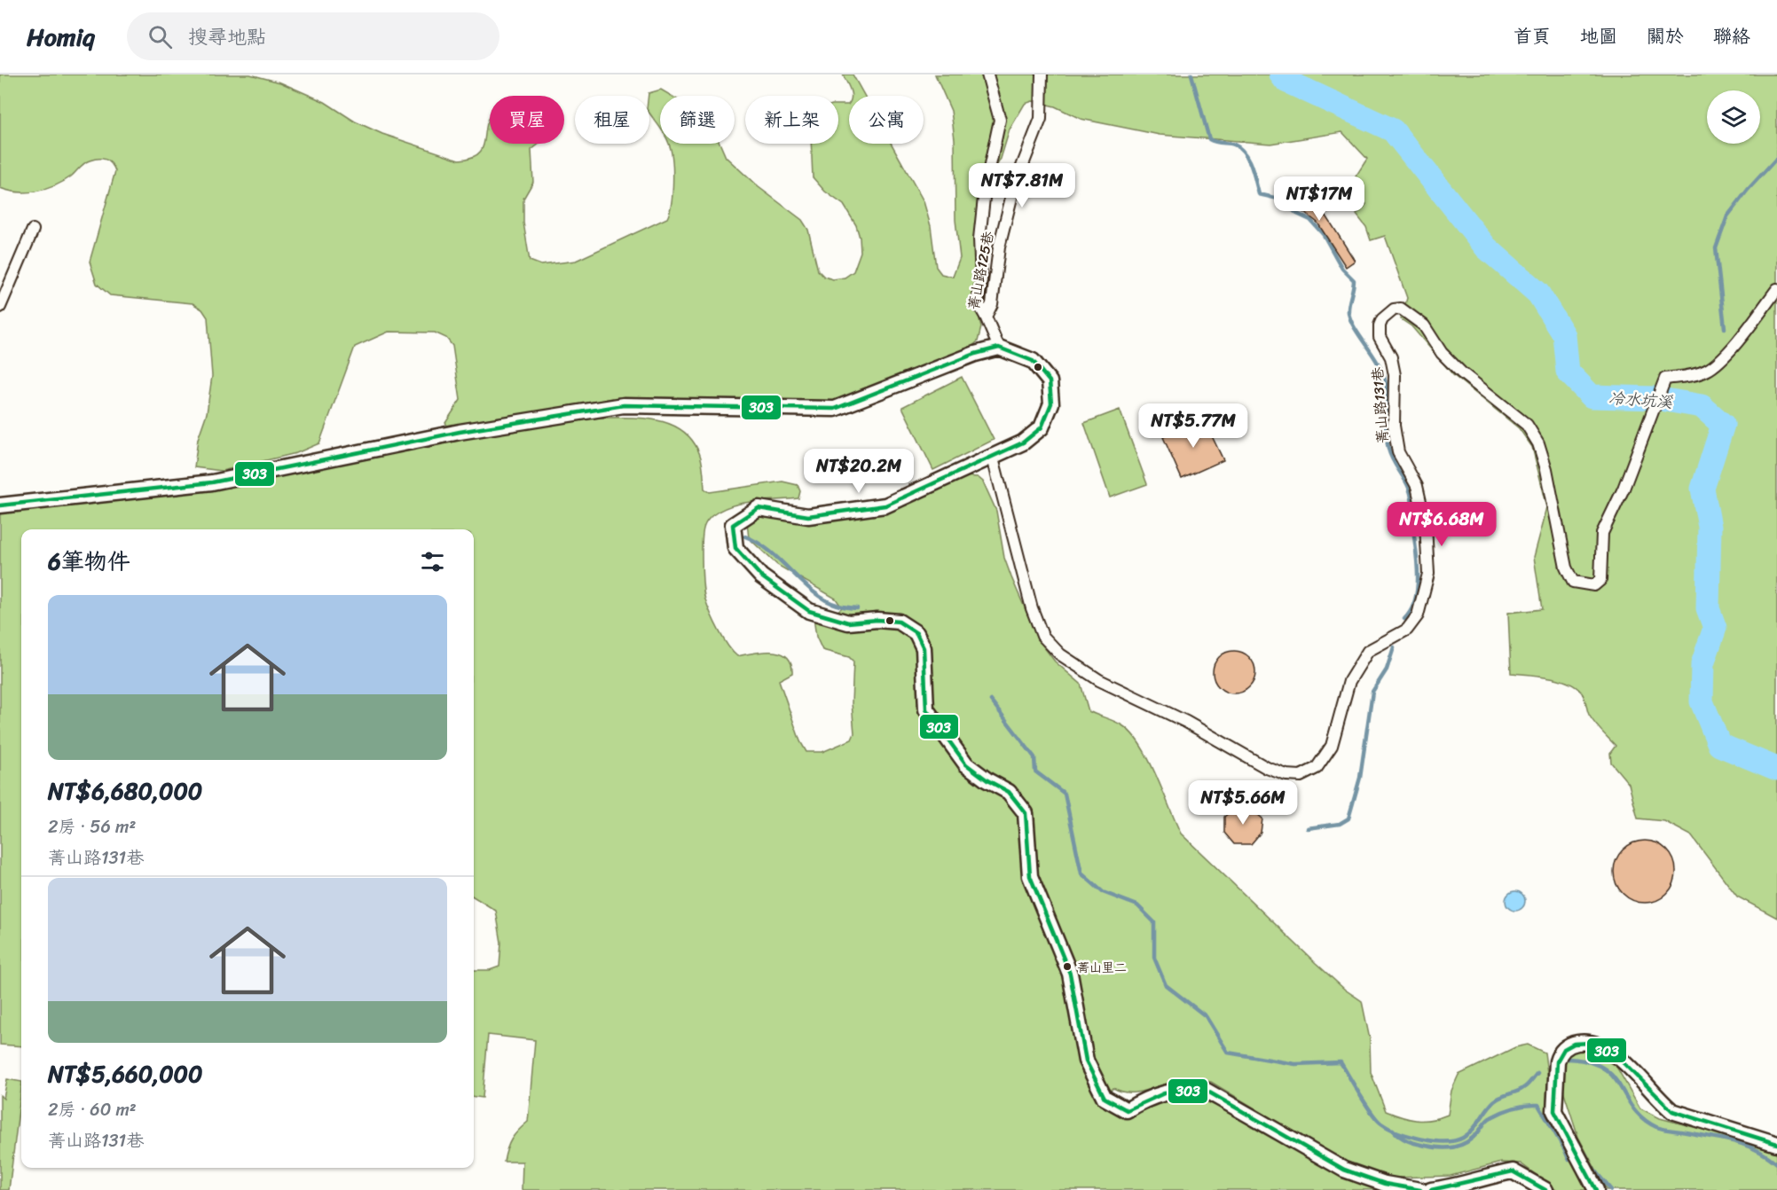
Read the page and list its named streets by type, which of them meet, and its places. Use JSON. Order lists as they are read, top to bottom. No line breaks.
{"streets":{"street":["菁山路125巷","菁山路131巷"]},"water":["冷水坑溪"],"places":["菁山里二"],"lines":["transit line 303"],"page":{"header":"Homiq","search":"搜尋地點","nav":["首頁","地圖","關於","聯絡"],"chip":["買屋","租屋","篩選","新上架","公寓"],"price":["NT$7.81M","NT$17M","NT$5.77M","NT$20.2M","NT$6.68M","NT$5.66M"],"heading":"6筆物件","list":[{"name":"NT$6,680,000","note":"2房 · 56 m² · 菁山路131巷"},{"name":"NT$5,660,000","note":"2房 · 60 m² · 菁山路131巷"}]}}
